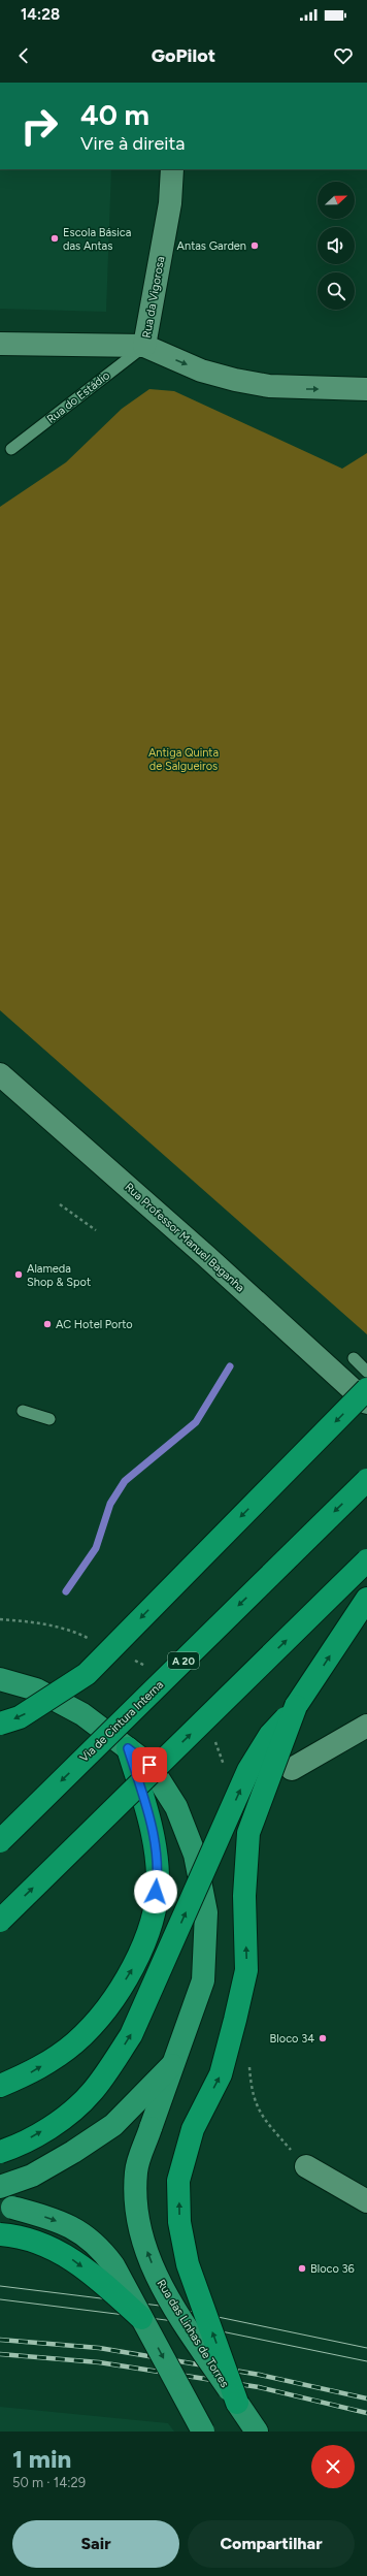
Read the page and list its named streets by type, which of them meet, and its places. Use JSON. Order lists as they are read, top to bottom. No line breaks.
{"streets":{"highway":["A 20","Via de Cintura Interna"],"main road":["Rua das Linhas de Torres"],"street":["Rua da Vigorosa","Rua Professor Manuel Baganha"],"lane":["Rua do Estádio"]},"crossings":[["Rua da Vigorosa","Rua do Estádio"]],"one_way":["Rua da Vigorosa"],"parks":["Antiga Quinta de Salgueiros"],"places":["Escola Básica das Antas","Antas Garden","Alameda Shop & Spot","AC Hotel Porto","Bloco 34","Bloco 36"],"north":"right","page":{"status":"14:28","header":"GoPilot","turn":["40 m","Vire à direita"],"heading":["1 min","50 m · 14:29"],"buttons":["Sair","Compartilhar"]}}
